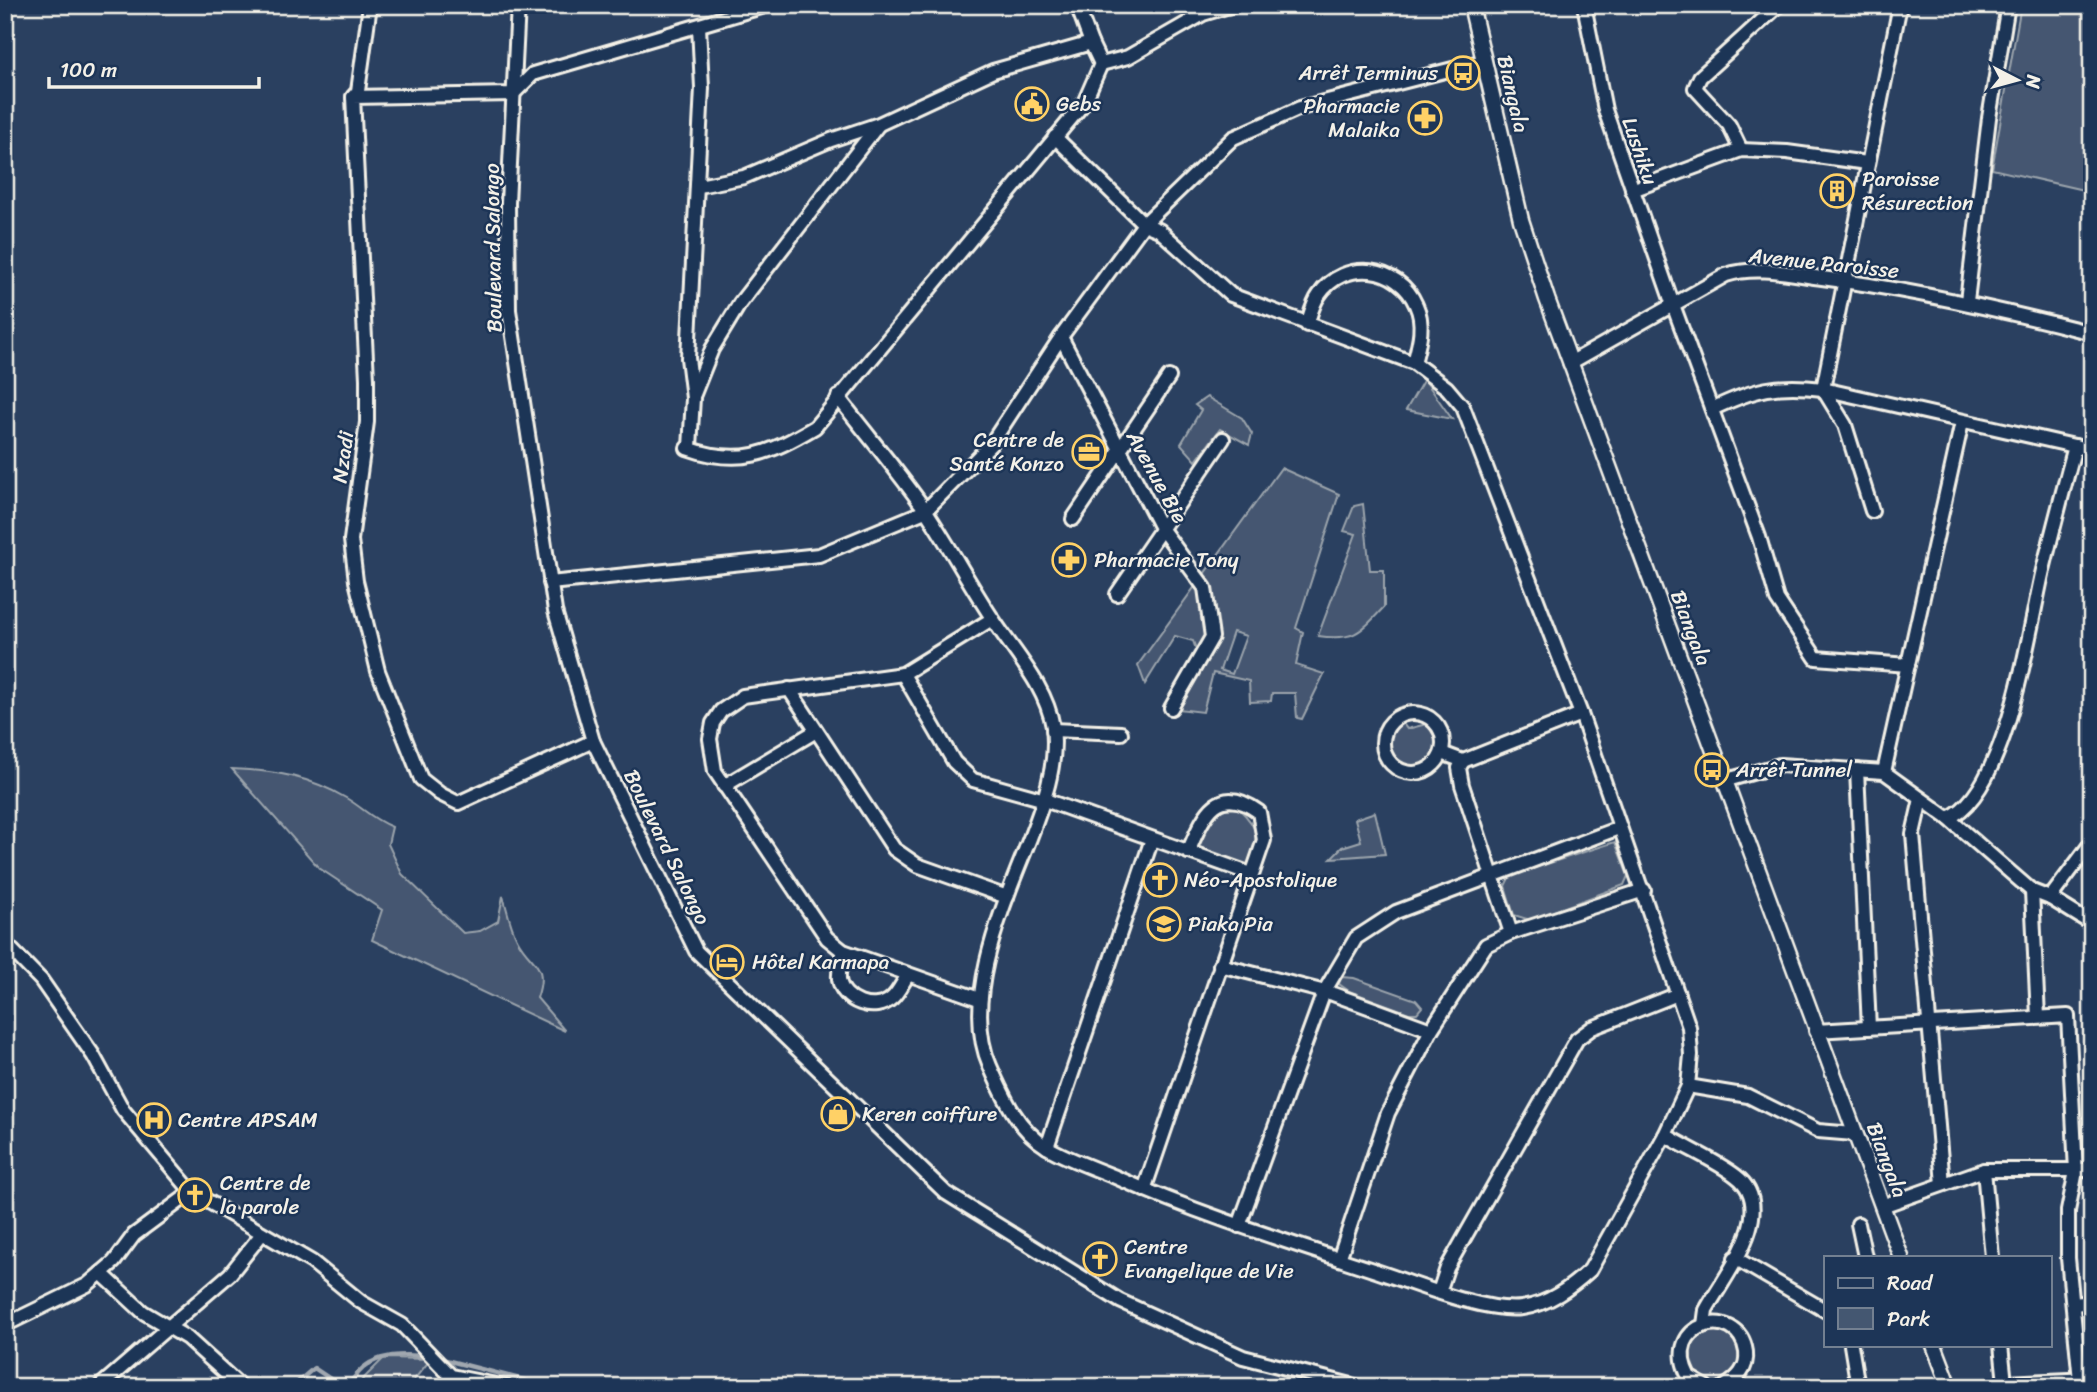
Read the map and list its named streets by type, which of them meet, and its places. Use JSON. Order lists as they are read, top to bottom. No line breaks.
{"streets":{"street":["Biangala","Lushiku","Boulevard Salongo","Avenue Paroisse","Nzadi","Avenue Bie"]},"crossings":[["Biangala","Avenue Paroisse"],["Lushiku","Avenue Paroisse"],["Boulevard Salongo","Nzadi"]],"places":{"bus stop":["Arrêt Terminus","Arrêt Tunnel"],"public building":["Gebs"],"pharmacy":["Pharmacie Malaika","Pharmacie Tony"],"building":["Paroisse Résurection"],"office":["Centre de Santé Konzo"],"church":["Néo-Apostolique","Centre de la parole","Centre Evangelique de Vie"],"school or university":["Piaka Pia"],"hotel":["Hôtel Karmapa"],"shop":["Keren coiffure"],"hospital":["Centre APSAM"]},"legend":["Road","Park"],"scale_bar":"100 m","north":"right"}
